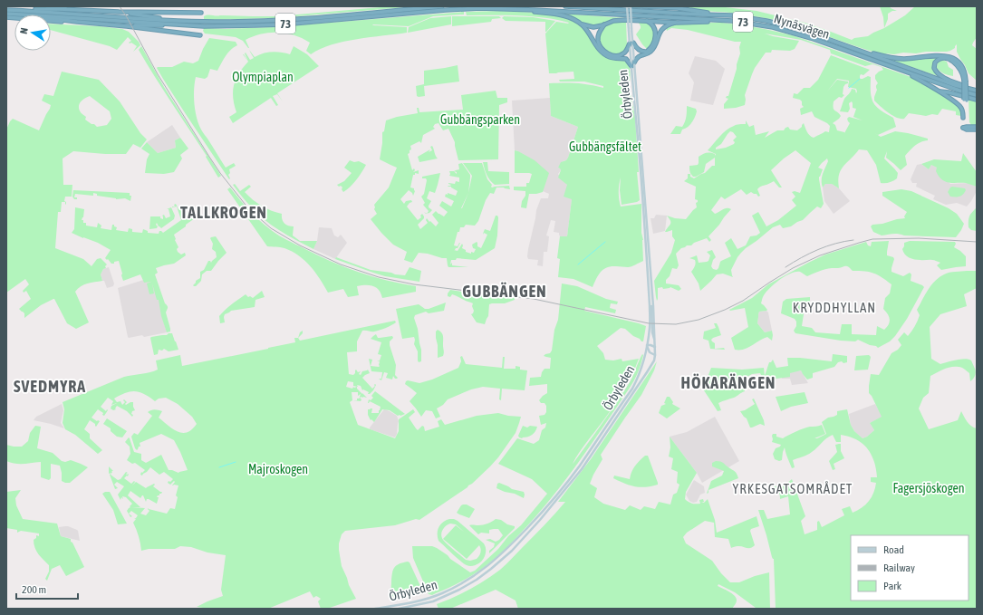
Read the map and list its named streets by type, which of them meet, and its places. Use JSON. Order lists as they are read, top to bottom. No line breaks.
{"streets":{"highway":["73","Nynäsvägen"],"main road":["Örbyleden"]},"districts":["TALLKROGEN","GUBBÄNGEN","KRYDDHYLLAN","HÖKARÄNGEN","SVEDMYRA","YRKESGATSOMRÅDET"],"parks":["Olympiaplan","Gubbängsparken","Gubbängsfältet","Majroskogen","Fagersjöskogen"],"legend":["Road","Railway","Park"],"scale_bar":"200 m","north":"left"}
